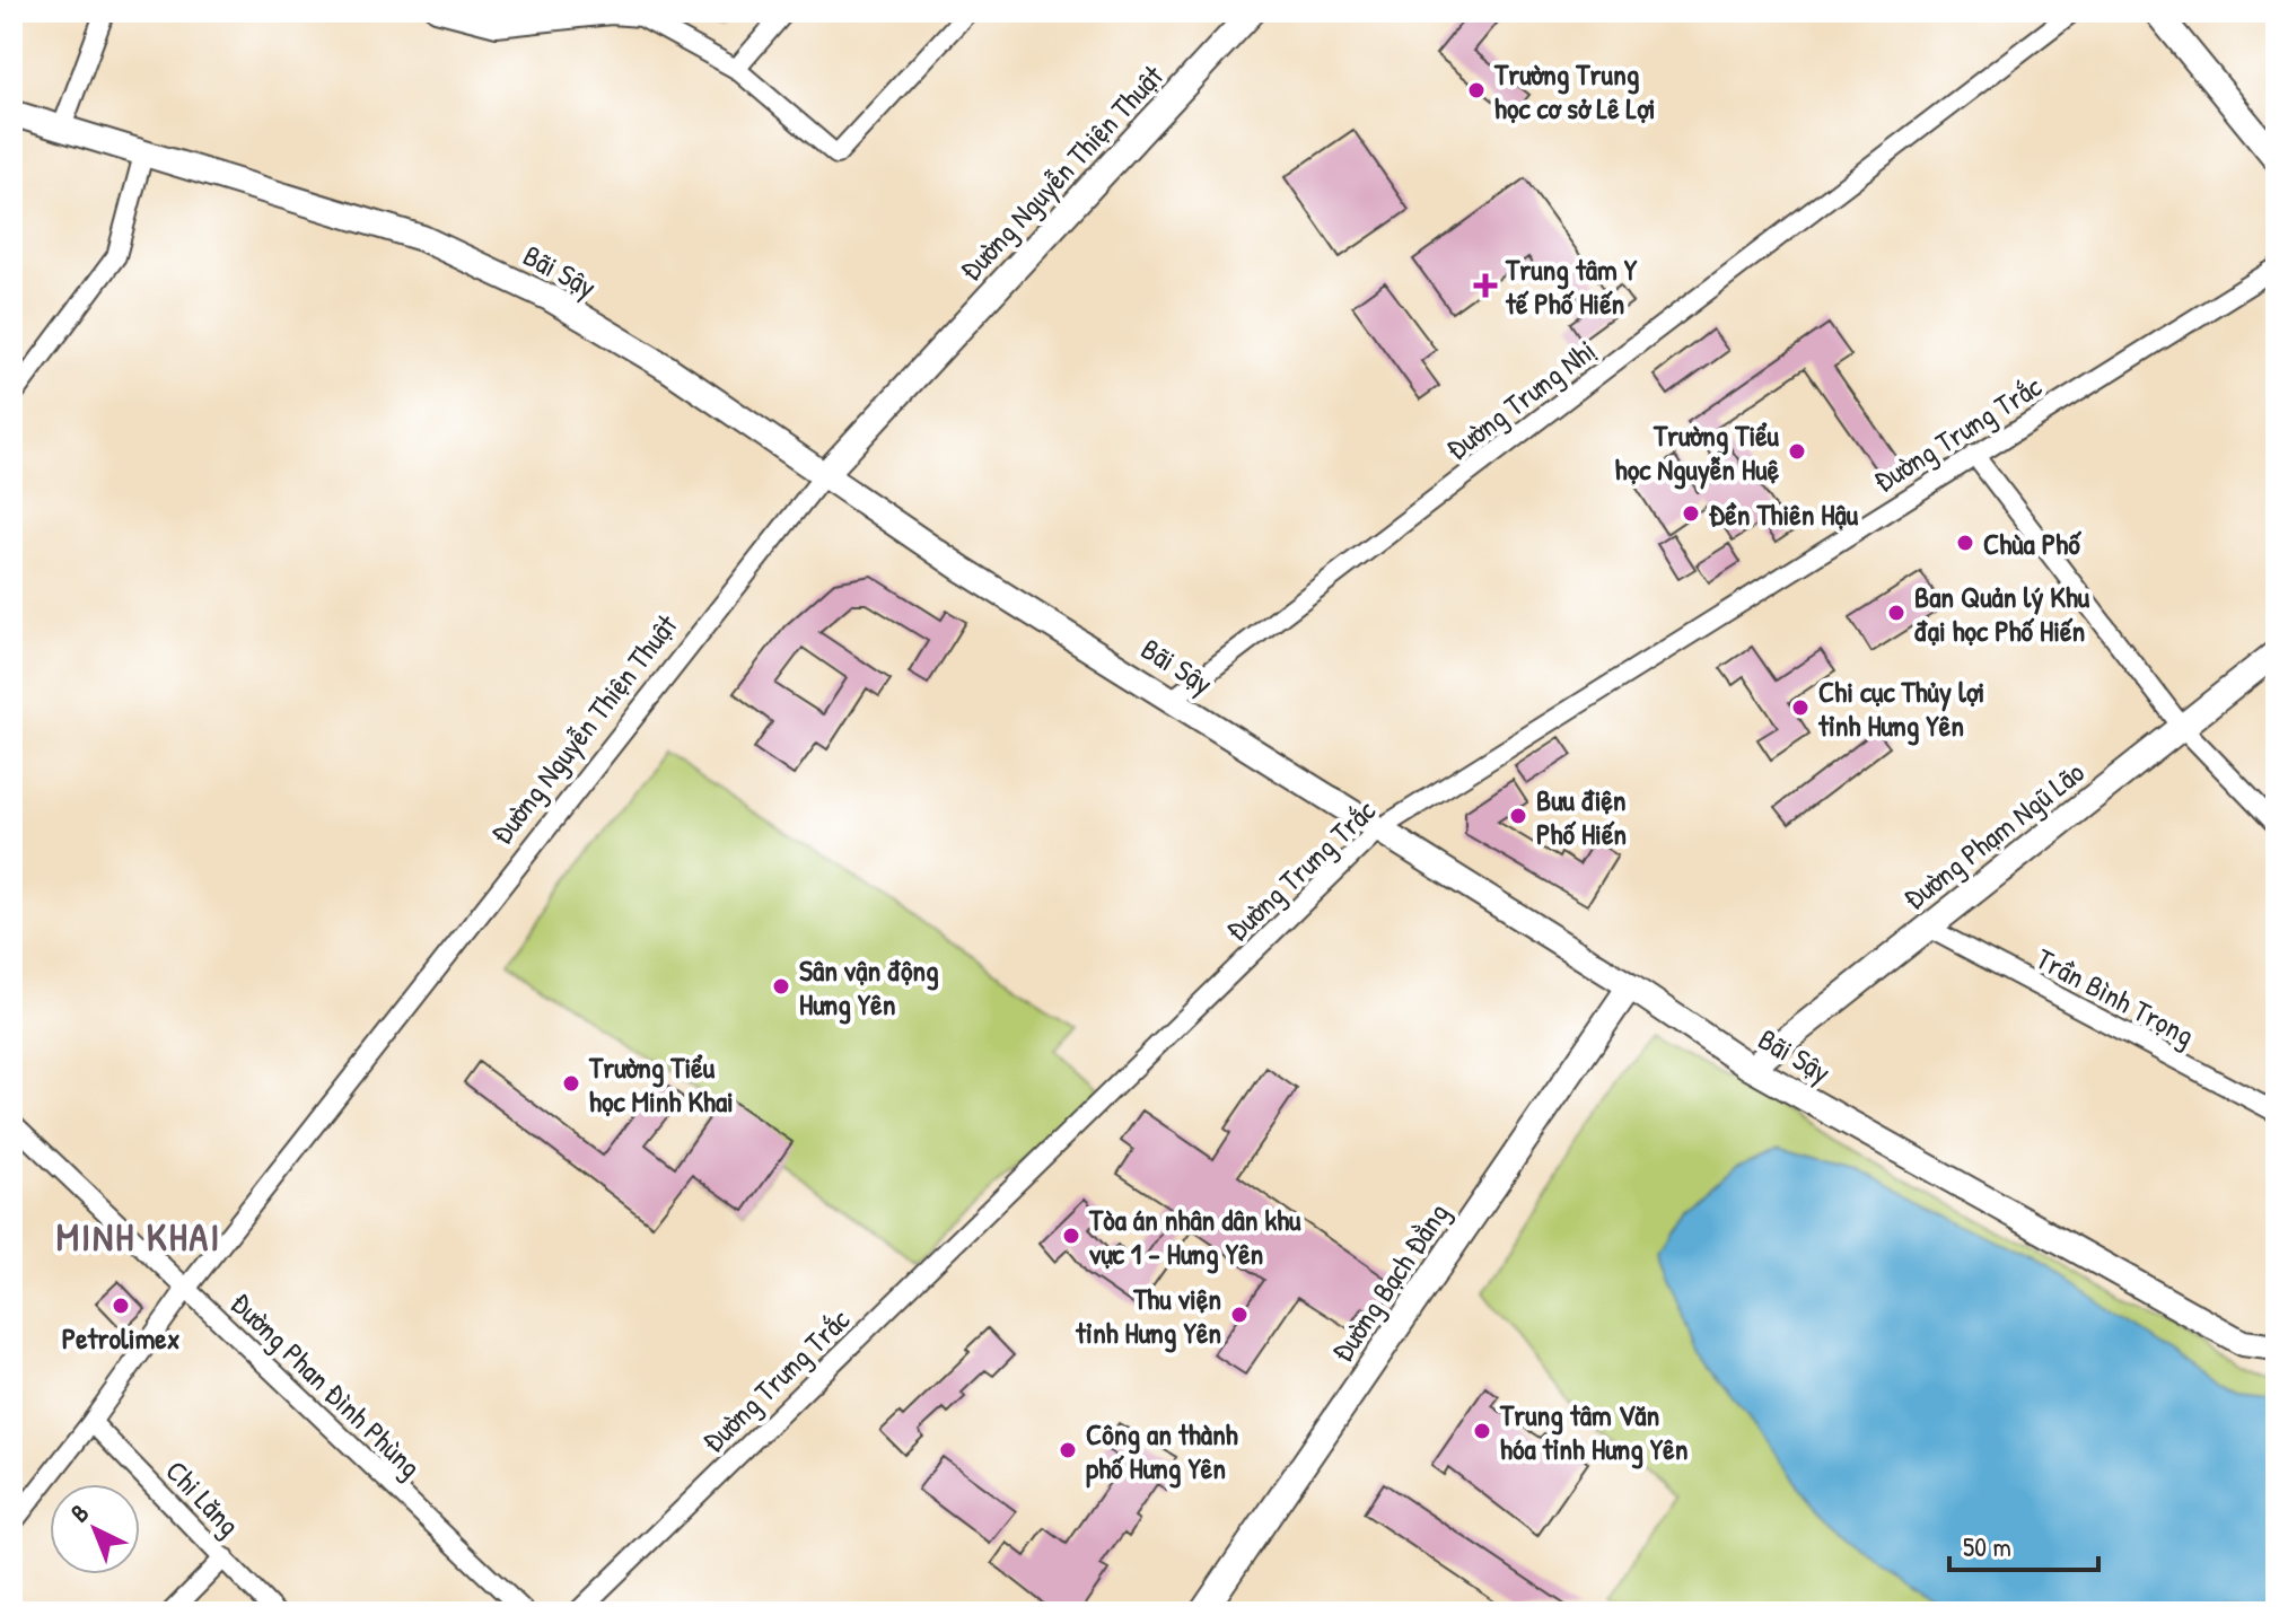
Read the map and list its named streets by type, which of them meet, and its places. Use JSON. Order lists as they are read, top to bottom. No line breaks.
{"streets":{"street":["Đường Nguyễn Thiện Thuật","Bãi Sậy","Đường Trưng Nhị","Đường Trưng Trắc","Đường Phạm Ngũ Lão","Trần Bình Trọng","Đường Bạch Đằng","Đường Phan Đình Phùng","Chi Lăng"]},"crossings":[["Đường Nguyễn Thiện Thuật","Bãi Sậy"],["Đường Nguyễn Thiện Thuật","Đường Phan Đình Phùng"],["Đường Nguyễn Thiện Thuật","Chi Lăng"],["Bãi Sậy","Đường Trưng Nhị"],["Bãi Sậy","Đường Trưng Trắc"],["Bãi Sậy","Đường Phạm Ngũ Lão"],["Bãi Sậy","Đường Bạch Đằng"],["Đường Phạm Ngũ Lão","Trần Bình Trọng"]],"districts":["MINH KHAI"],"places":{"other":["Trường Trung học cơ sở Lê Lợi","Trường Tiểu học Nguyễn Huệ","Đền Thiên Hậu","Chùa Phố","Ban Quản lý Khu đại học Phố Hiến","Chi cục Thủy lợi tỉnh Hưng Yên","Bưu điện Phố Hiến","Sân vận động Hưng Yên","Trường Tiểu học Minh Khai","Tòa án nhân dân khu vực 1 - Hưng Yên","Petrolimex","Thu viện tỉnh Hưng Yên","Trung tâm Văn hóa tỉnh Hưng Yên","Công an thành phố Hưng Yên"],"health":["Trung tâm Y tế Phố Hiến"]},"scale_bar":"50 m","north":"top left"}
